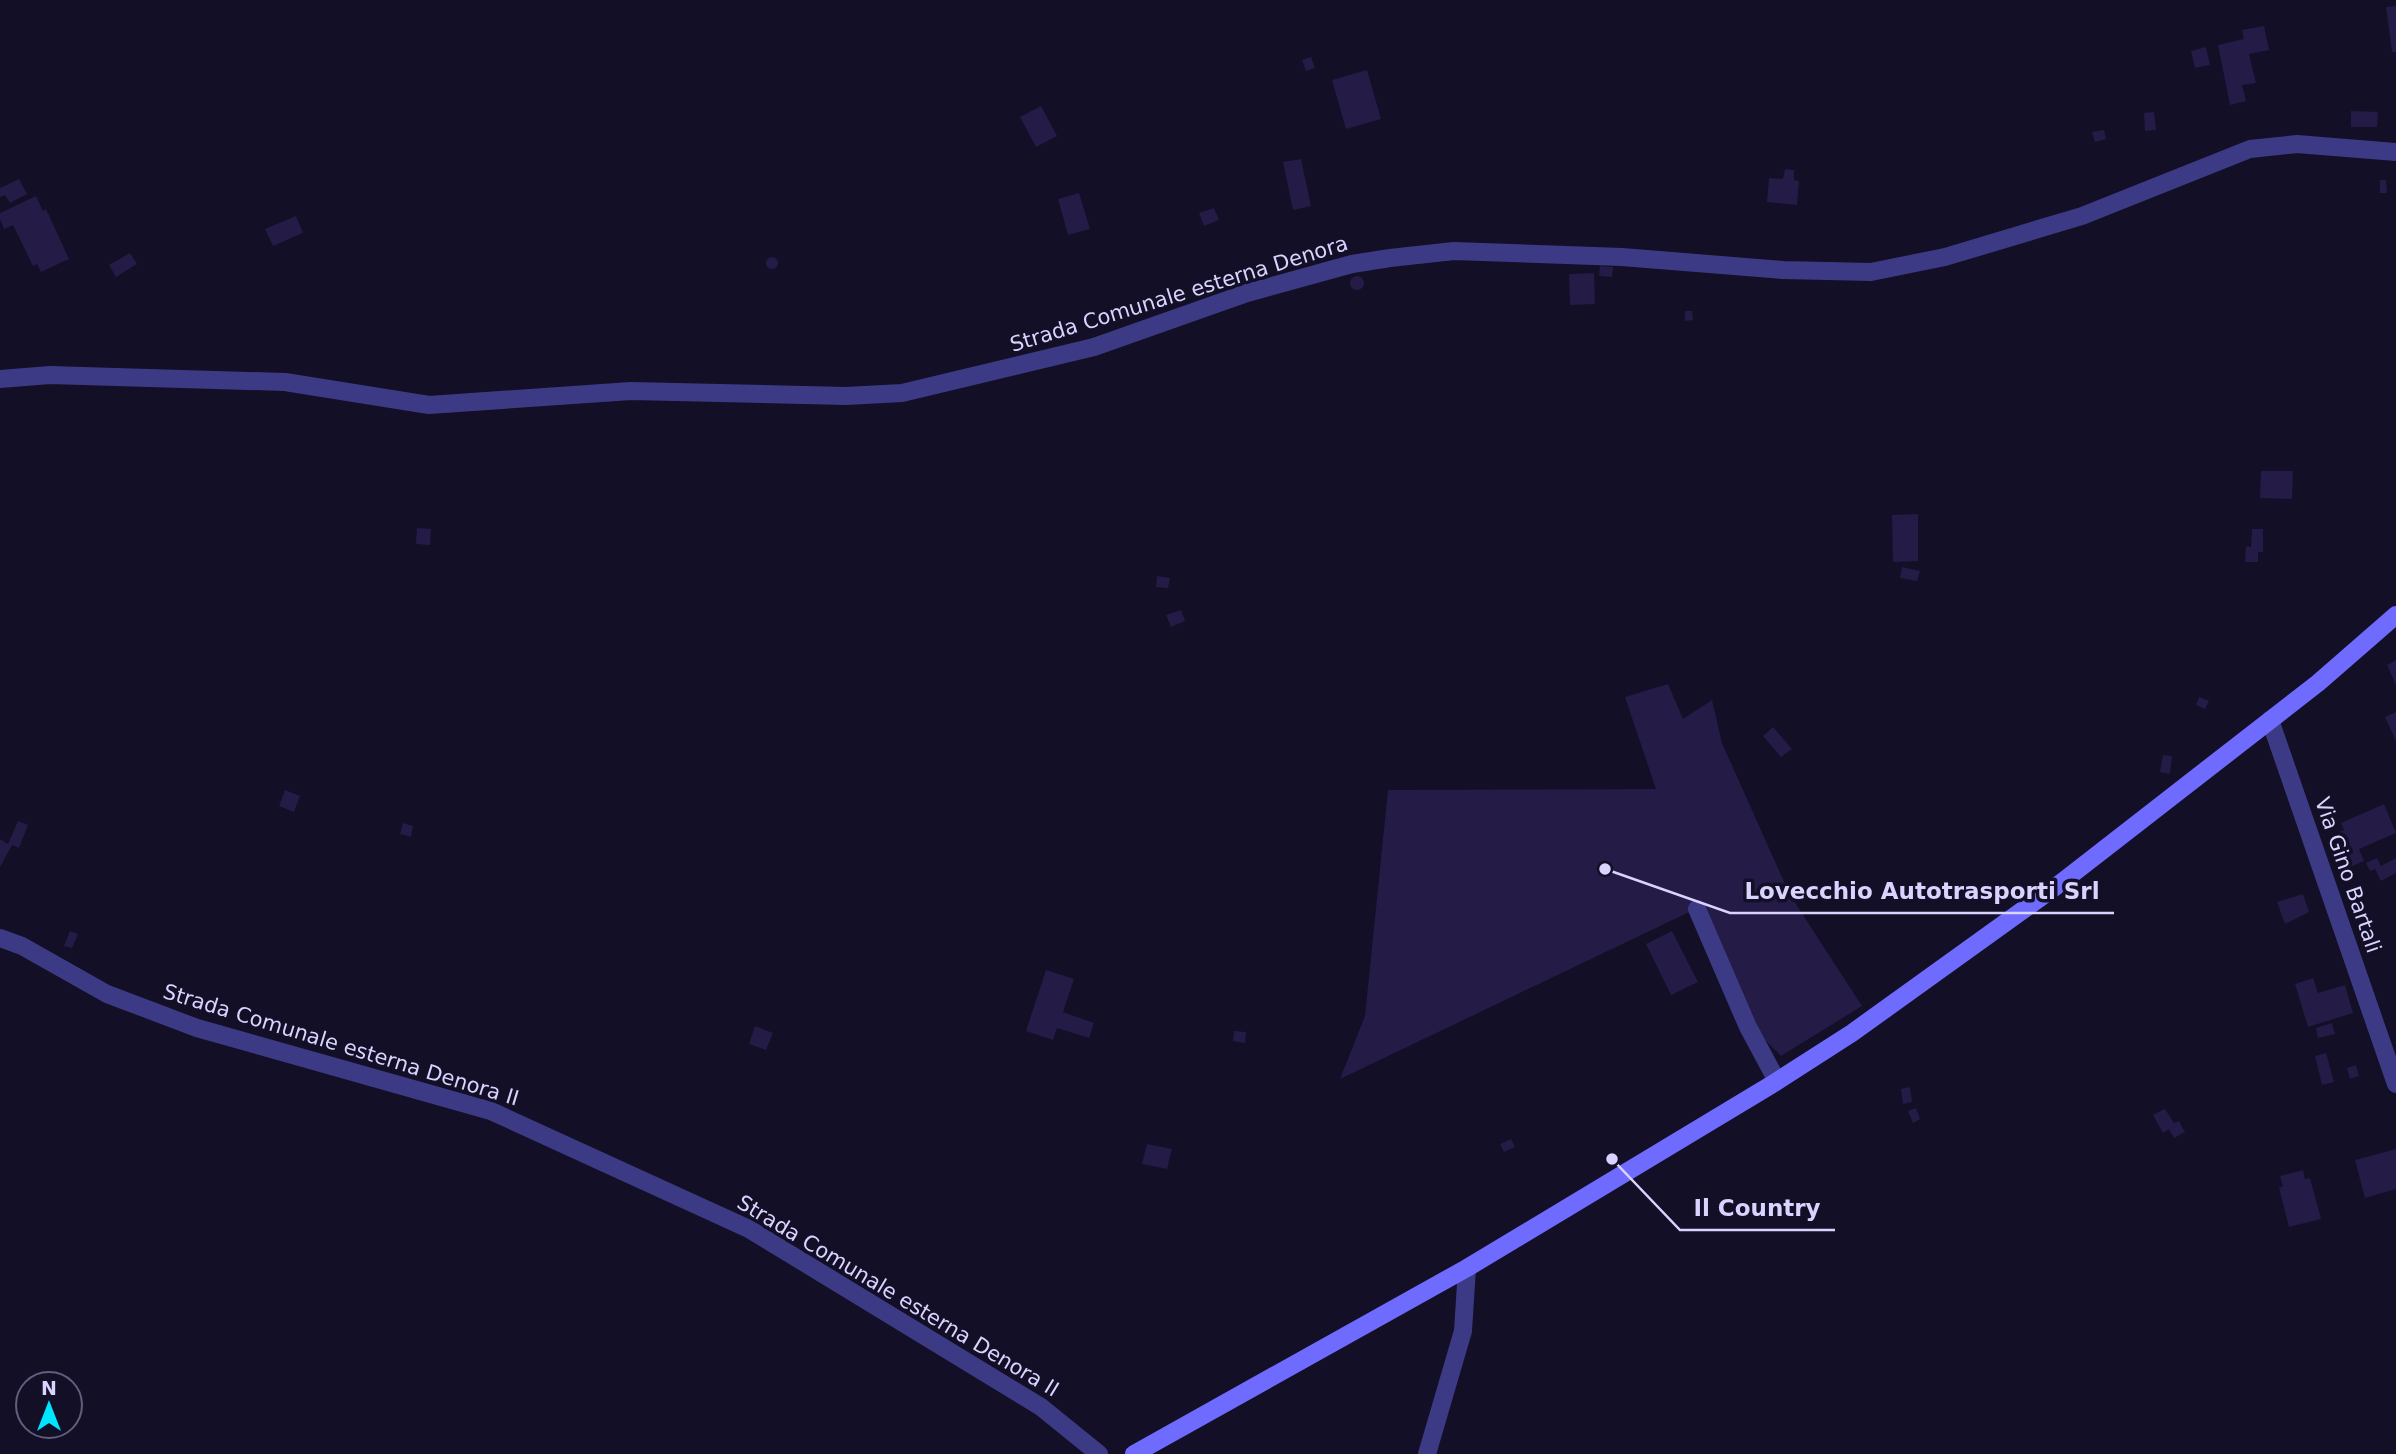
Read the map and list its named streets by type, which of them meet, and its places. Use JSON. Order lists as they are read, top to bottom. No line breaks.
{"streets":{"street":["Strada Comunale esterna Denora","Via Gino Bartali","Strada Comunale esterna Denora II"]},"places":["Lovecchio Autotrasporti Srl","Il Country"],"north":"top"}
